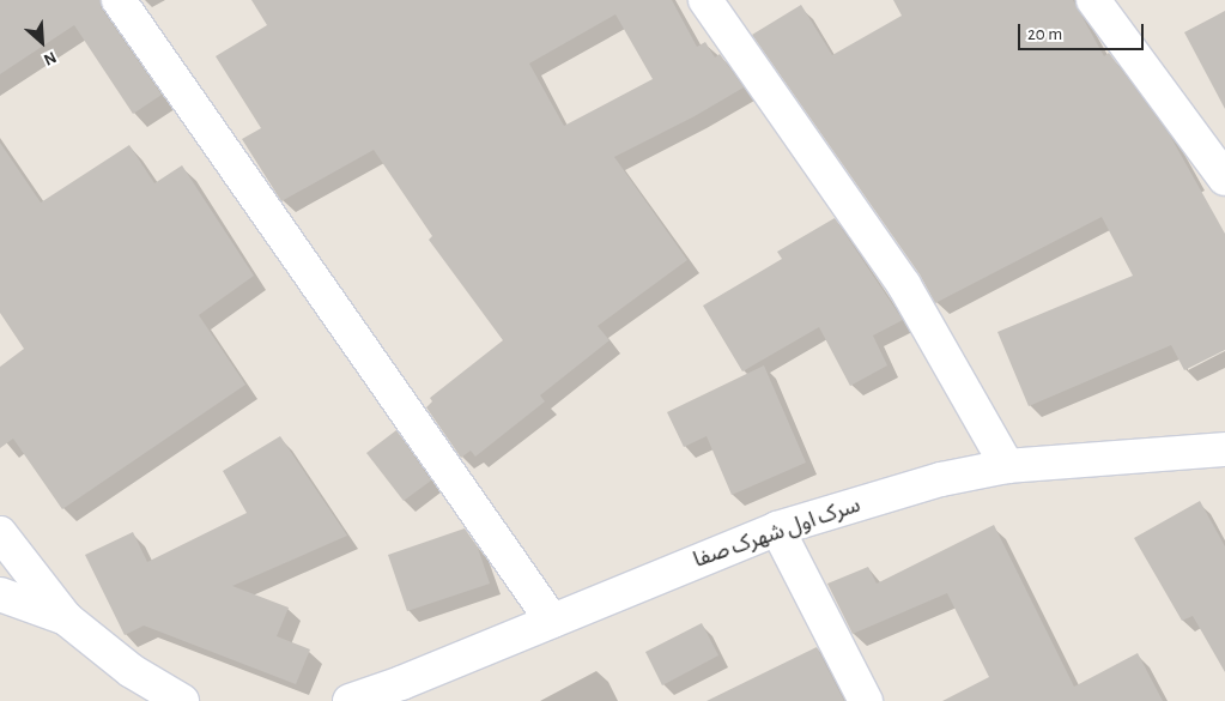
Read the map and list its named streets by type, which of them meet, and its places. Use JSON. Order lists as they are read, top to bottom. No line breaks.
{"streets":{"street":["سرک اول شهرک صفا"]},"scale_bar":"20 m","north":"bottom right"}
